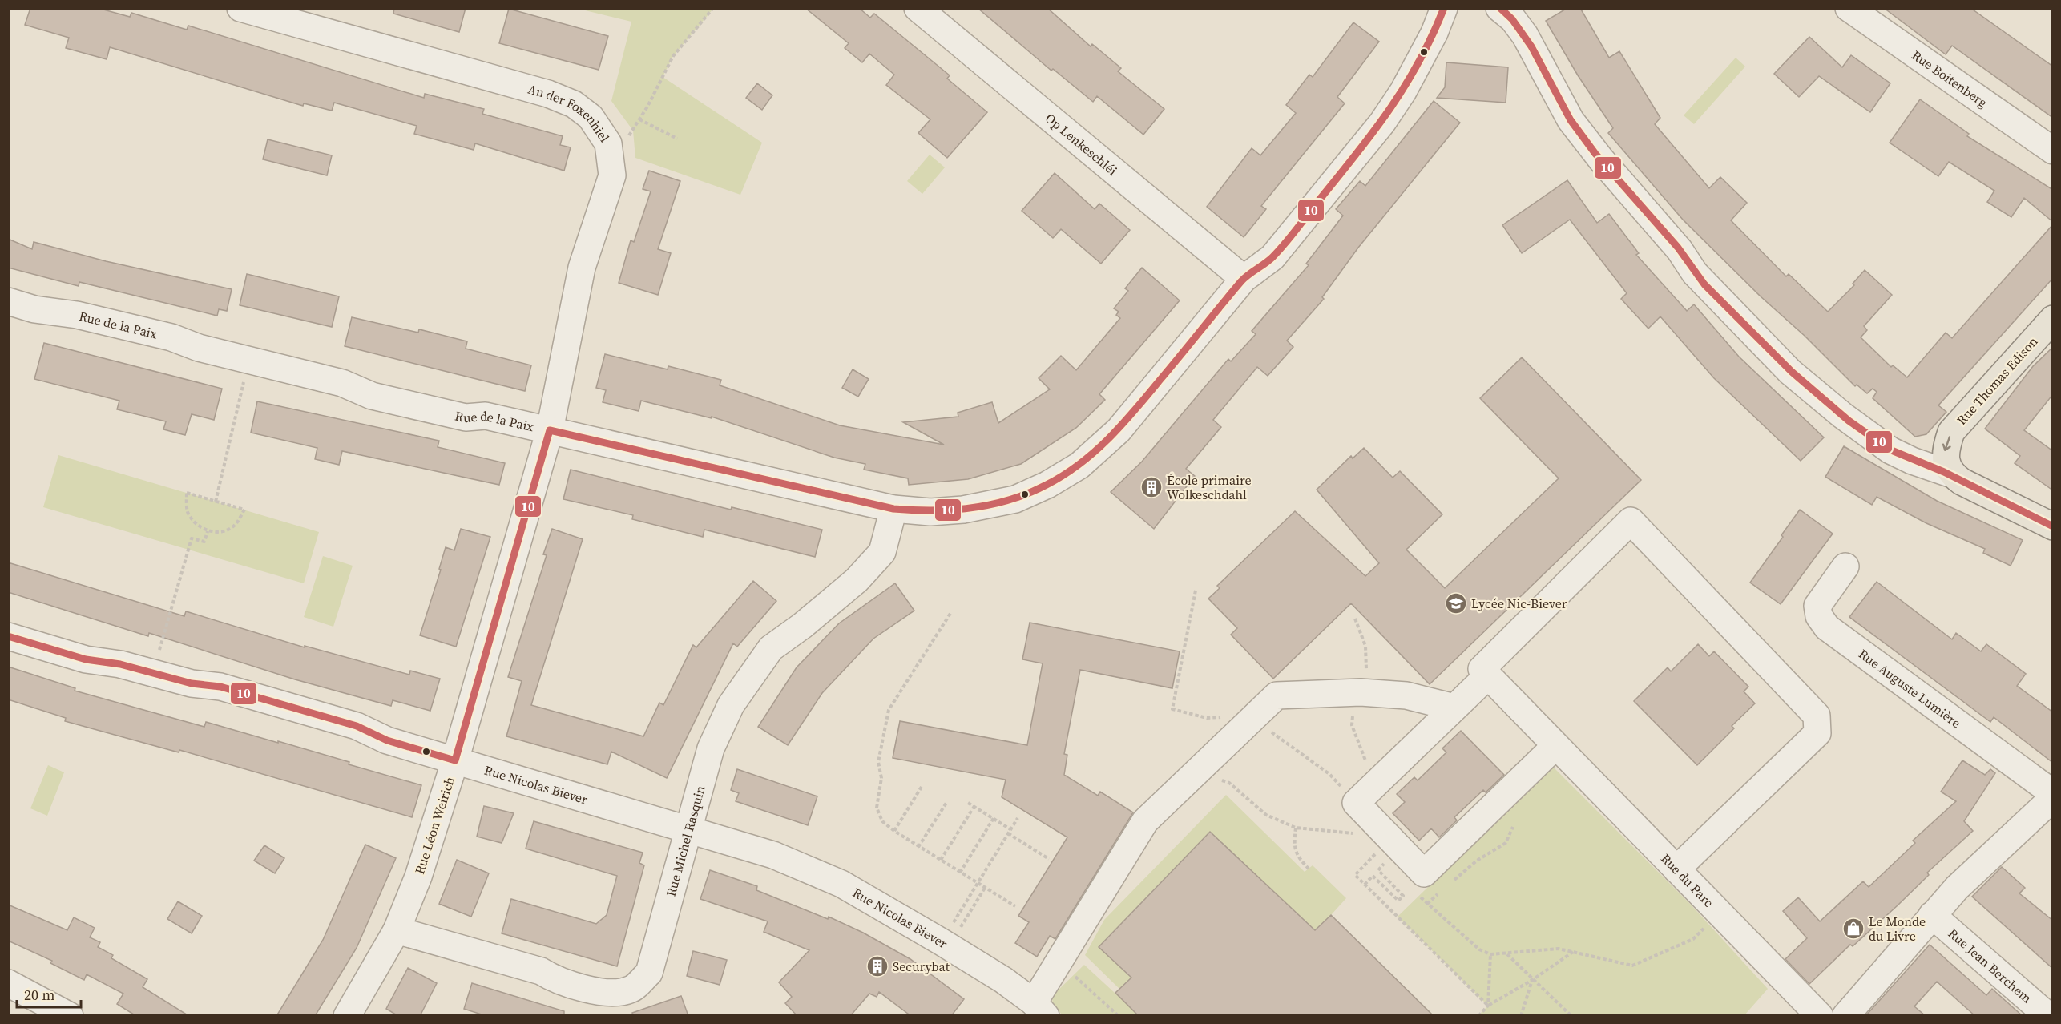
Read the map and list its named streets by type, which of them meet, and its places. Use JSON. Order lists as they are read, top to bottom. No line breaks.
{"streets":{"main road":["Rue Thomas Edison"],"street":["Rue Boitenberg","An der Foxenhiel","Op Lenkeschléi","Rue de la Paix","Rue Auguste Lumière","Rue Nicolas Biever","Rue Léon Weirich","Rue Michel Rasquin","Rue du Parc","Rue Jean Berchem"]},"crossings":[["An der Foxenhiel","Rue de la Paix"],["An der Foxenhiel","Rue Léon Weirich"],["Op Lenkeschléi","Rue de la Paix"],["Rue de la Paix","Rue Léon Weirich"],["Rue de la Paix","Rue Michel Rasquin"],["Rue Nicolas Biever","Rue Léon Weirich"],["Rue Nicolas Biever","Rue Michel Rasquin"],["Rue Léon Weirich","Rue Michel Rasquin"]],"one_way":["Rue Thomas Edison"],"places":{"building":["École primaire Wolkeschdahl","Securybat"],"school or university":["Lycée Nic-Biever"],"shop":["Le Monde du Livre"]},"lines":["transit line 10"],"scale_bar":"20 m"}
